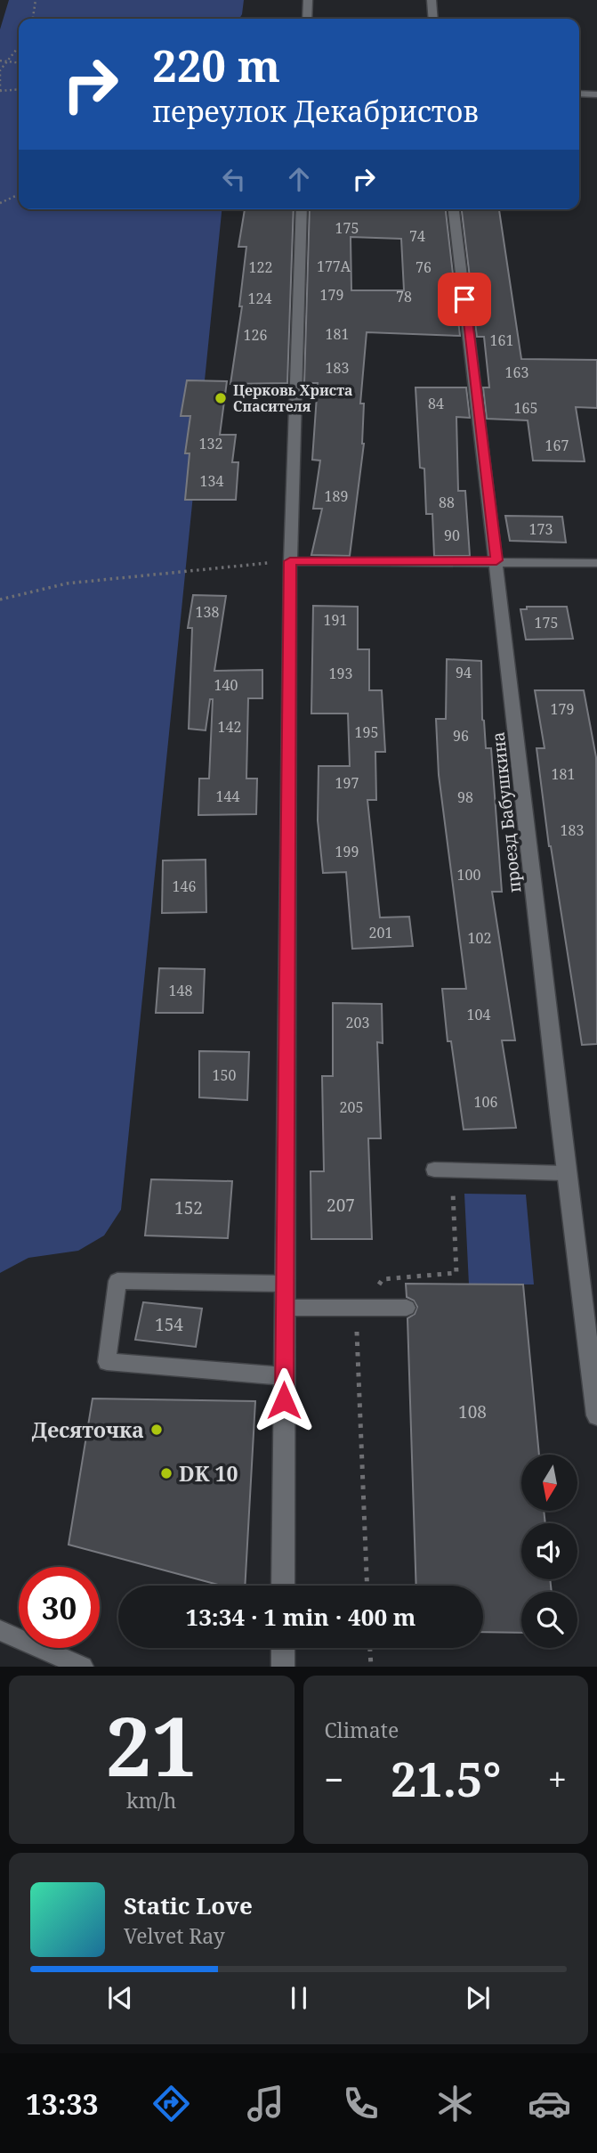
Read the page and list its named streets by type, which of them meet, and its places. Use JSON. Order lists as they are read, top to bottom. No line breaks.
{"streets":{"street":["проезд Бабушкина"]},"places":["Церковь Христа Спасителя","Десяточка","DK 10"],"house_numbers":["175","74","177А","122","76","179","78","124","181","126","161","183","163","84","165","132","167","134","189","88","173","90","138","191","175","94","193","140","179","142","195","96","181","197","144","98","183","199","100","146","201","102","148","104","203","150","106","205","207","152","154","108"],"north":"bottom","page":{"turn":["220 m","переулок Декабристов"],"limit":"30","trip":"13:34 · 1 min · 400 m","tile":[["21","km/h"],"Climate"],"heat":["−","21.5°","+"],"song":["Static Love","Velvet Ray"],"tabs":"13:33"}}
